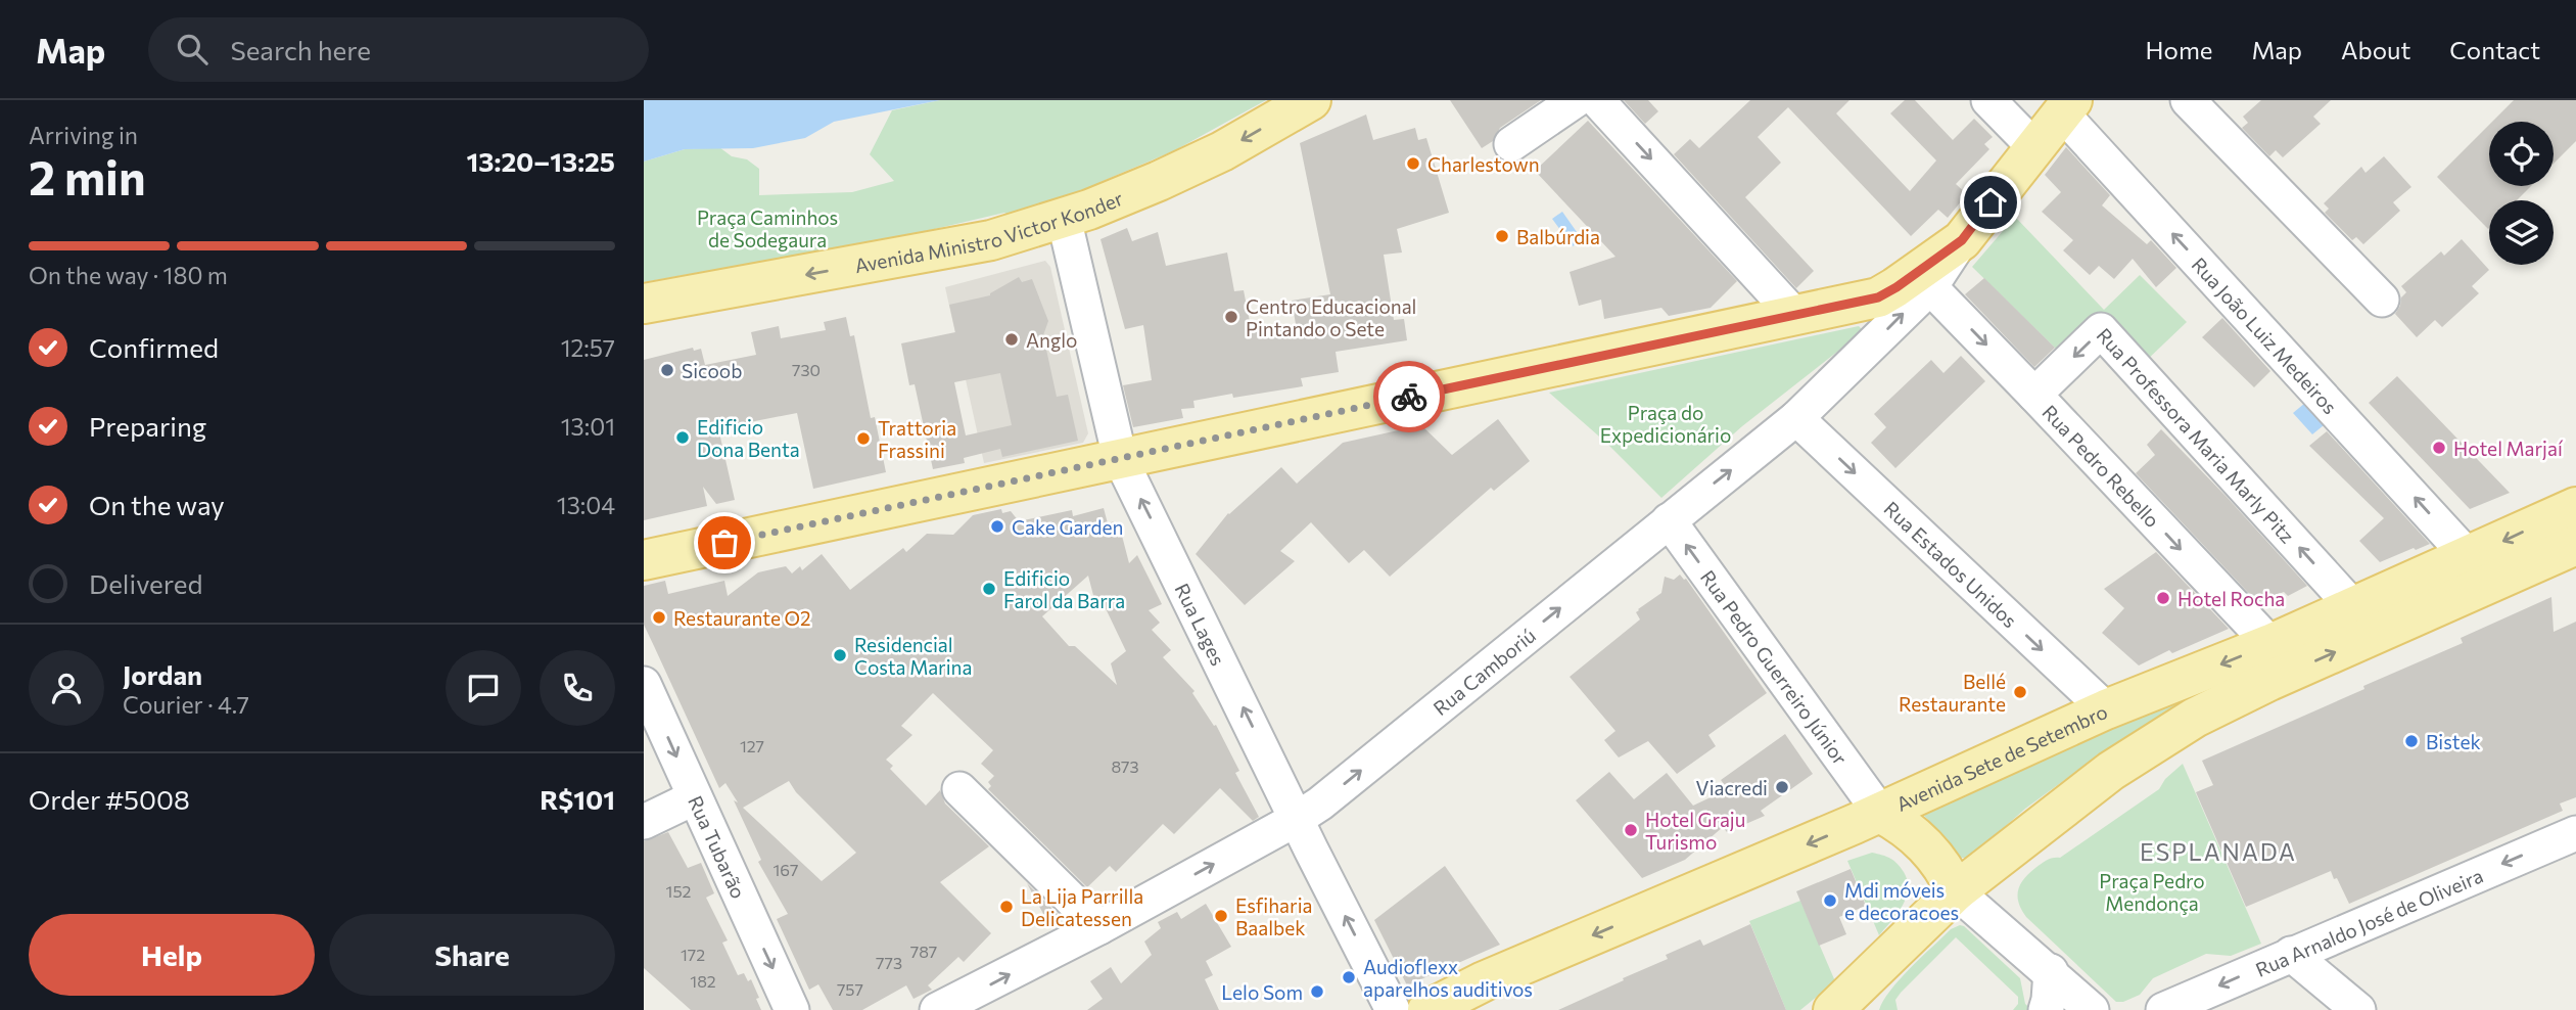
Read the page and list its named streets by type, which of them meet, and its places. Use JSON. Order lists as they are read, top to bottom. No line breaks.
{"streets":{"main road":["Avenida Ministro Victor Konder","Avenida Sete de Setembro"],"street":["Rua João Luiz Medeiros","Rua Professora Maria Marly Pitz","Rua Pedro Rebello","Rua Estados Unidos","Rua Lages","Rua Pedro Guerreiro Júnior","Rua Camboriú","Rua Tubarão","Rua Arnaldo José de Oliveira"]},"crossings":[["Avenida Ministro Victor Konder","Rua Lages"],["Rua João Luiz Medeiros","Avenida Sete de Setembro"],["Rua Professora Maria Marly Pitz","Rua Pedro Rebello"],["Rua Professora Maria Marly Pitz","Avenida Sete de Setembro"],["Rua Pedro Rebello","Rua Camboriú"],["Rua Pedro Rebello","Avenida Sete de Setembro"],["Rua Estados Unidos","Rua Camboriú"],["Rua Estados Unidos","Avenida Sete de Setembro"],["Rua Lages","Rua Camboriú"],["Rua Pedro Guerreiro Júnior","Rua Camboriú"],["Rua Pedro Guerreiro Júnior","Avenida Sete de Setembro"]],"one_way":["Rua Pedro Rebello","Rua Estados Unidos","Rua Pedro Guerreiro Júnior","Rua Camboriú","Rua Arnaldo José de Oliveira"],"districts":["ESPLANADA"],"parks":["Praça Caminhos de Sodegaura","Praça do Expedicionário","Praça Pedro Mendonça"],"places":["Charlestown","Balbúrdia","Centro Educacional Pintando o Sete","Anglo","Sicoob","Edificio Dona Benta","Trattoria Frassini","Hotel Marjaí","Cake Garden","Edificio Farol da Barra","Hotel Rocha","Restaurante O2","Residencial Costa Marina","Bellé Restaurante","Bistek","Viacredi","Hotel Graju Turismo","Mdi móveis e decoracoes","La Lija Parrilla Delicatessen","Esfiharia Baalbek","Audioflexx aparelhos auditivos","Lelo Som"],"house_numbers":["730","127","873","167","152","787","172","773","182","757"],"page":{"header":"Map","search":"Search here","nav":["Home","Map","About","Contact"],"heading":["2 min","Arriving in","13:20–13:25"],"panel":["Jordan","Courier · 4.7","Order #5008","R$101"],"bar":"On the way · 180 m","list":[["Confirmed","12:57"],["Preparing","13:01"],["On the way","13:04"],"Delivered"],"buttons":["Help","Share"]}}
